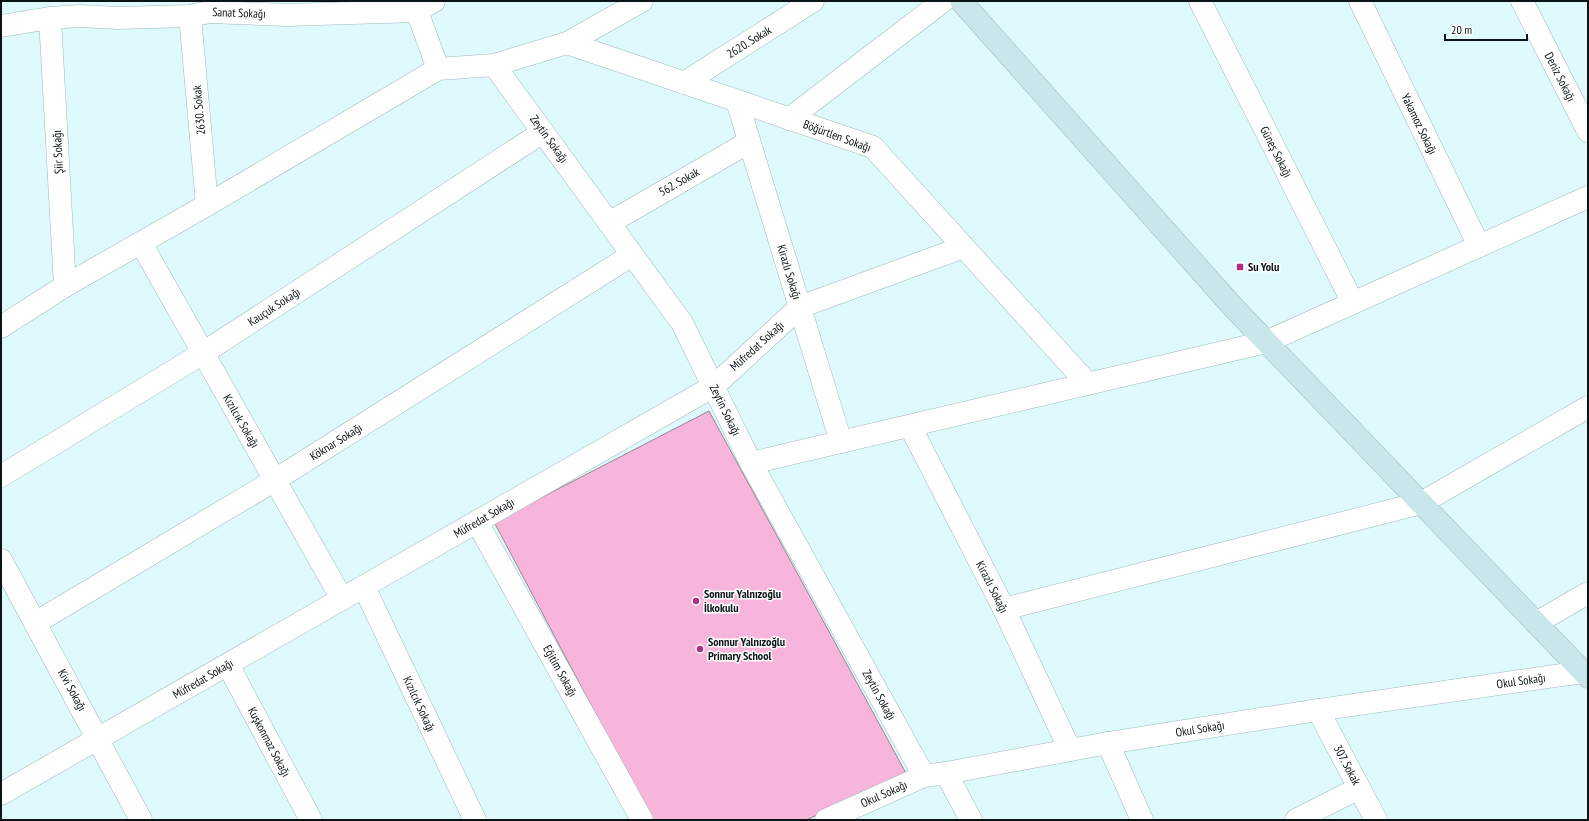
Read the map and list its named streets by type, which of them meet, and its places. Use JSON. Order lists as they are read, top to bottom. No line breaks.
{"streets":{"street":["Sanat Sokağı","2620. Sokak","Deniz Sokağı","2630. Sokak","Yakamoz Sokağı","Böğürtlen Sokağı","Zeytin Sokağı","Şiir Sokağı","Güneş Sokağı","562. Sokak","Kirazlı Sokağı","Kauçuk Sokağı","Müfredat Sokağı","Kızılcık Sokağı","Köknar Sokağı","Eğitim Sokağı","Okul Sokağı","Kivi Sokağı","Kuşkonmaz Sokağı","307. Sokak"]},"crossings":[["Sanat Sokağı","2630. Sokak"],["Sanat Sokağı","Şiir Sokağı"],["2620. Sokak","Böğürtlen Sokağı"],["Böğürtlen Sokağı","Kirazlı Sokağı"],["Böğürtlen Sokağı","Müfredat Sokağı"],["Zeytin Sokağı","562. Sokak"],["Zeytin Sokağı","Kauçuk Sokağı"],["Zeytin Sokağı","Müfredat Sokağı"],["Zeytin Sokağı","Köknar Sokağı"],["Zeytin Sokağı","Okul Sokağı"],["562. Sokak","Kirazlı Sokağı"],["Kirazlı Sokağı","Müfredat Sokağı"],["Kirazlı Sokağı","Okul Sokağı"],["Kauçuk Sokağı","Kızılcık Sokağı"],["Müfredat Sokağı","Kızılcık Sokağı"],["Müfredat Sokağı","Eğitim Sokağı"],["Müfredat Sokağı","Kivi Sokağı"],["Müfredat Sokağı","Kuşkonmaz Sokağı"],["Kızılcık Sokağı","Köknar Sokağı"],["Köknar Sokağı","Kivi Sokağı"],["Okul Sokağı","307. Sokak"]],"places":{"transit":["Su Yolu"],"other":["Sonnur Yalnızoğlu İlkokulu","Sonnur Yalnızoğlu Primary School"]},"scale_bar":"20 m"}
